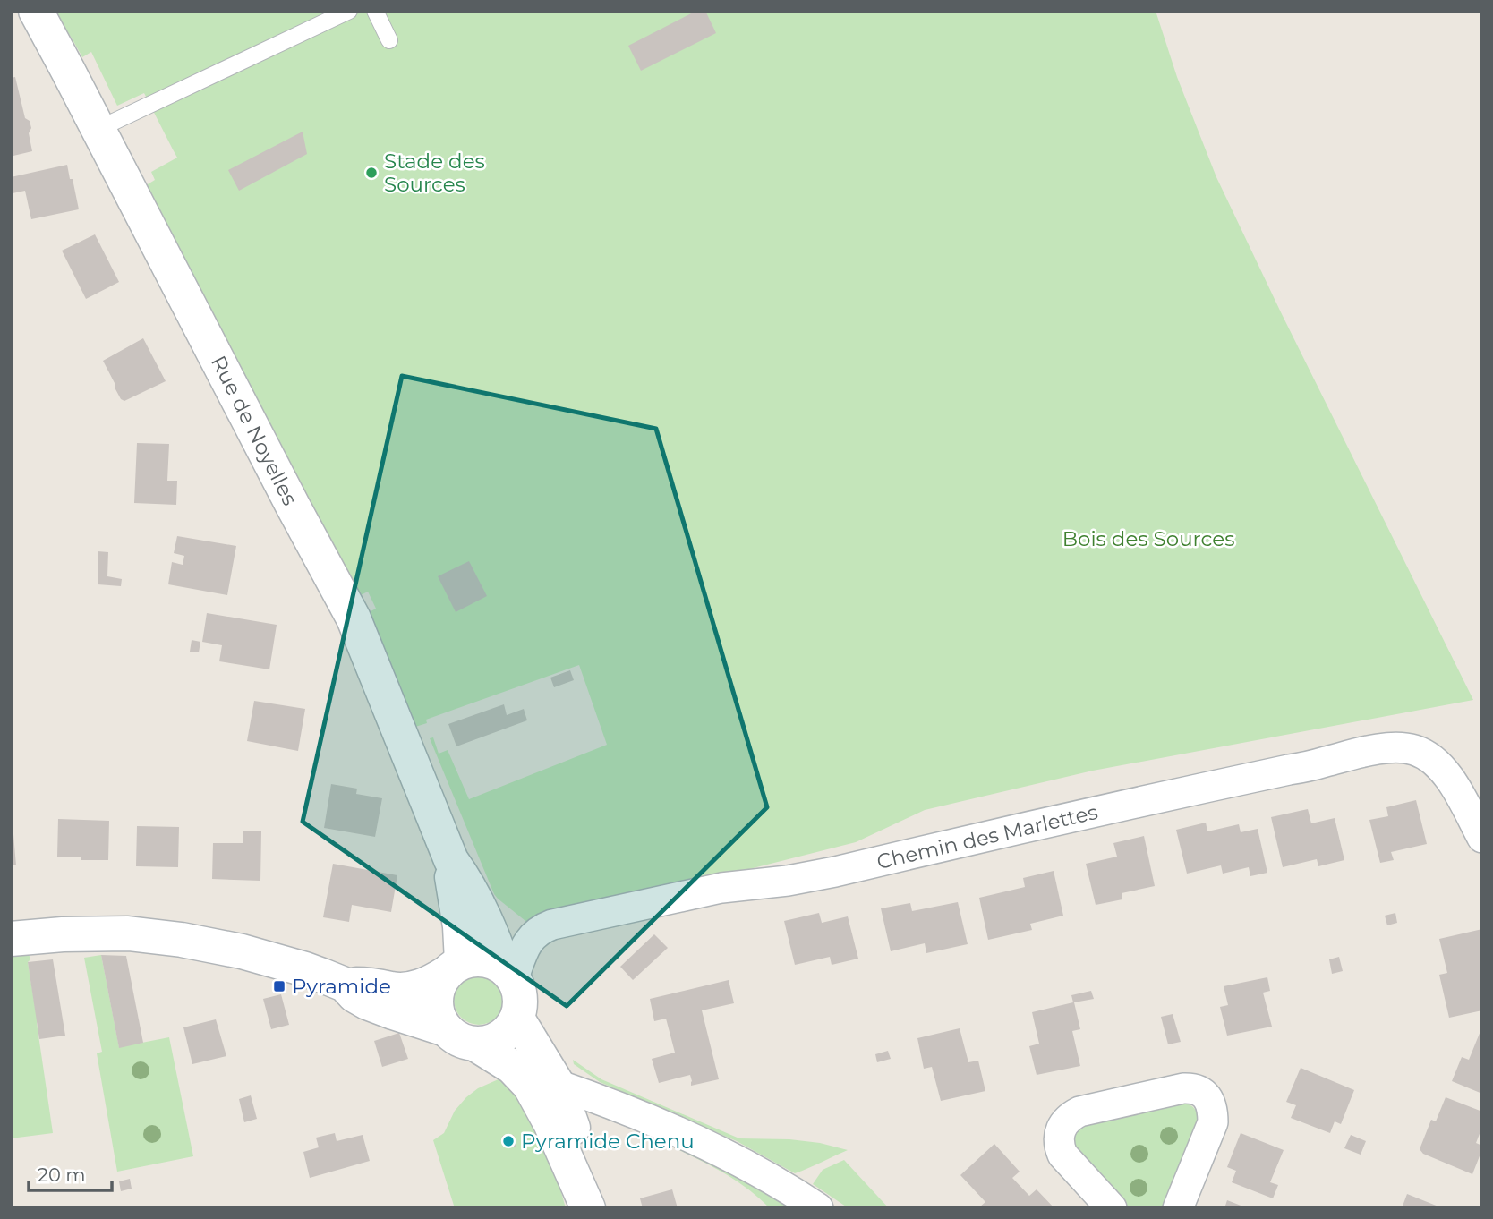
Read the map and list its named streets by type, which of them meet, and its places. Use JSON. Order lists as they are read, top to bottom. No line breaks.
{"streets":{"street":["Rue de Noyelles","Chemin des Marlettes"]},"crossings":[["Rue de Noyelles","Chemin des Marlettes"]],"parks":["Bois des Sources"],"places":{"other":["Stade des Sources","Pyramide Chenu"],"transit":["Pyramide"]},"scale_bar":"20 m"}
